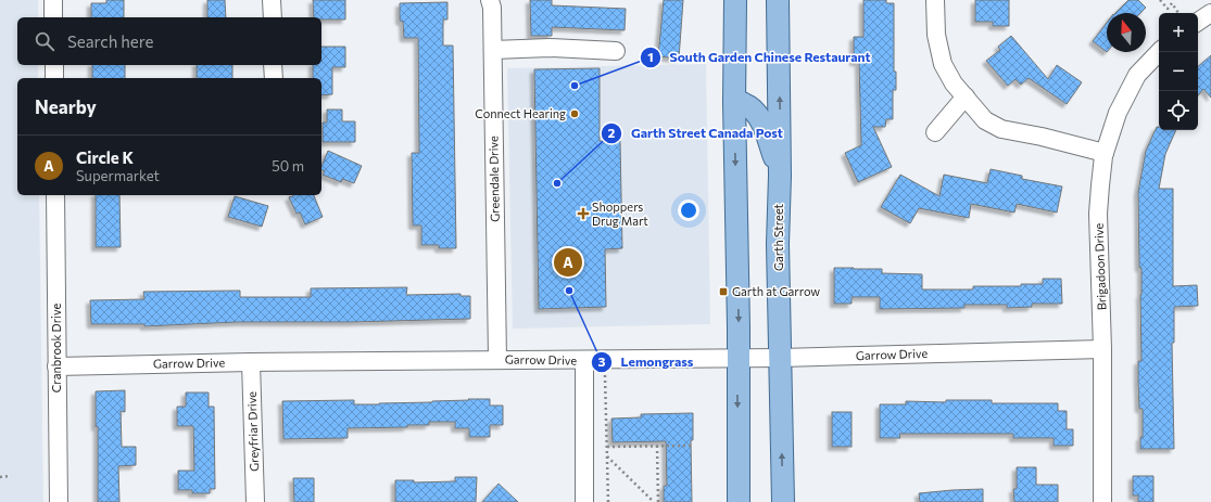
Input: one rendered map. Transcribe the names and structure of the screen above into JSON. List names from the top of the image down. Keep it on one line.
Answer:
{"streets":{"main road":["Garth Street"],"street":["Greendale Drive","Brigadoon Drive","Cranbrook Drive","Garrow Drive","Greyfriar Drive"]},"crossings":[["Greendale Drive","Garrow Drive"],["Garth Street","Garrow Drive"],["Brigadoon Drive","Garrow Drive"],["Cranbrook Drive","Garrow Drive"],["Garrow Drive","Greyfriar Drive"]],"places":{"other":["South Garden Chinese Restaurant","Connect Hearing","Garth Street Canada Post","Lemongrass"],"health":["Shoppers Drug Mart"],"transit":["Garth at Garrow"]},"north":"top","page":{"map_buttons":["+","−"],"search":"Search here","heading":"Nearby","list":[{"mark":"A","name":"Circle K","note":"Supermarket","value":"50 m"}],"pins":"A"}}
